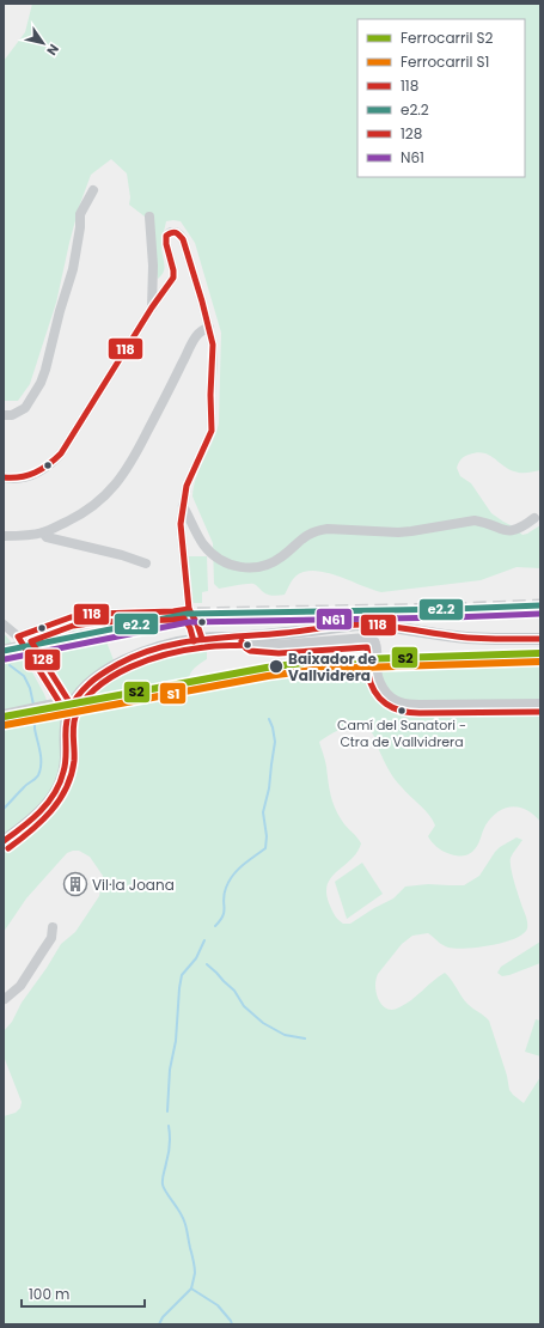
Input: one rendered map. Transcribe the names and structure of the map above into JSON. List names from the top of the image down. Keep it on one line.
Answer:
{"places":{"other":["Baixador de Vallvidrera","Camí del Sanatori - Ctra de Vallvidrera"],"building":["Vil·la Joana"]},"lines":["transit line 118","transit line e2.2","transit line N61","transit line 128","rail line S2","rail line S1"],"legend":["Ferrocarril S2","Ferrocarril S1","118","e2.2","128","N61"],"scale_bar":"100 m","north":"bottom right"}
